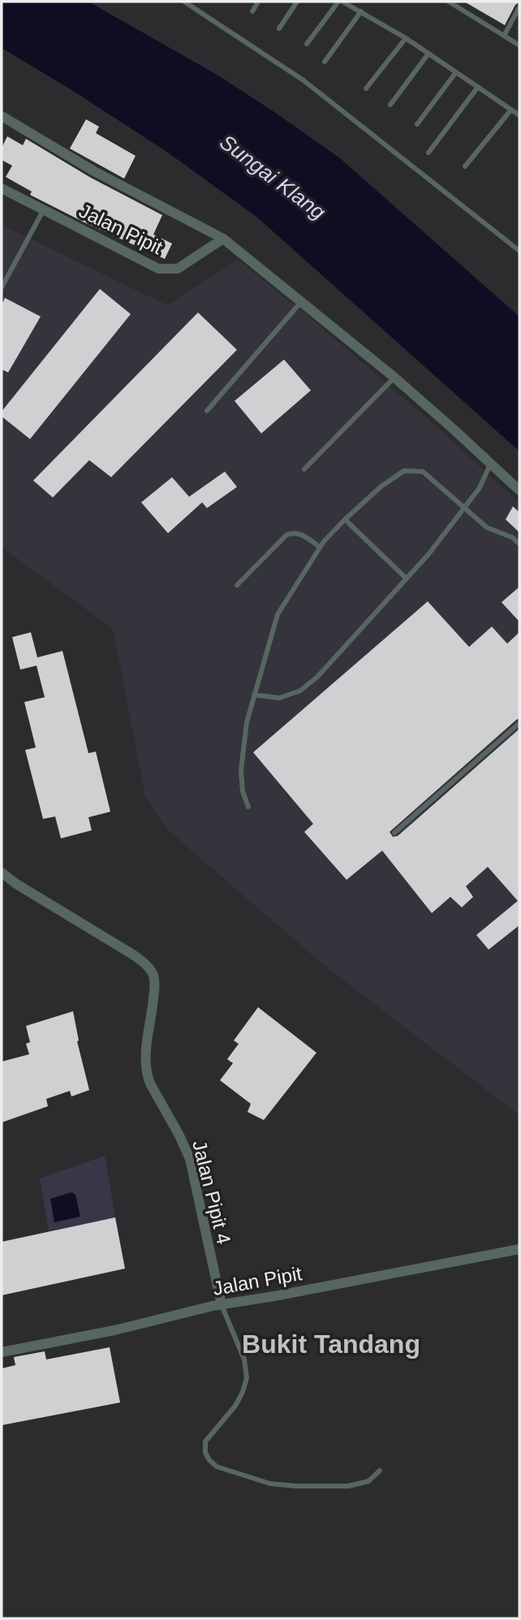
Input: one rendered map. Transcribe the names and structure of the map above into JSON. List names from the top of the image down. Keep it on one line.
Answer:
{"streets":{"street":["Jalan Pipit","Jalan Pipit 4"]},"crossings":[["Jalan Pipit","Jalan Pipit 4"]],"districts":["Bukit Tandang"],"water":["Sungai Klang"]}
